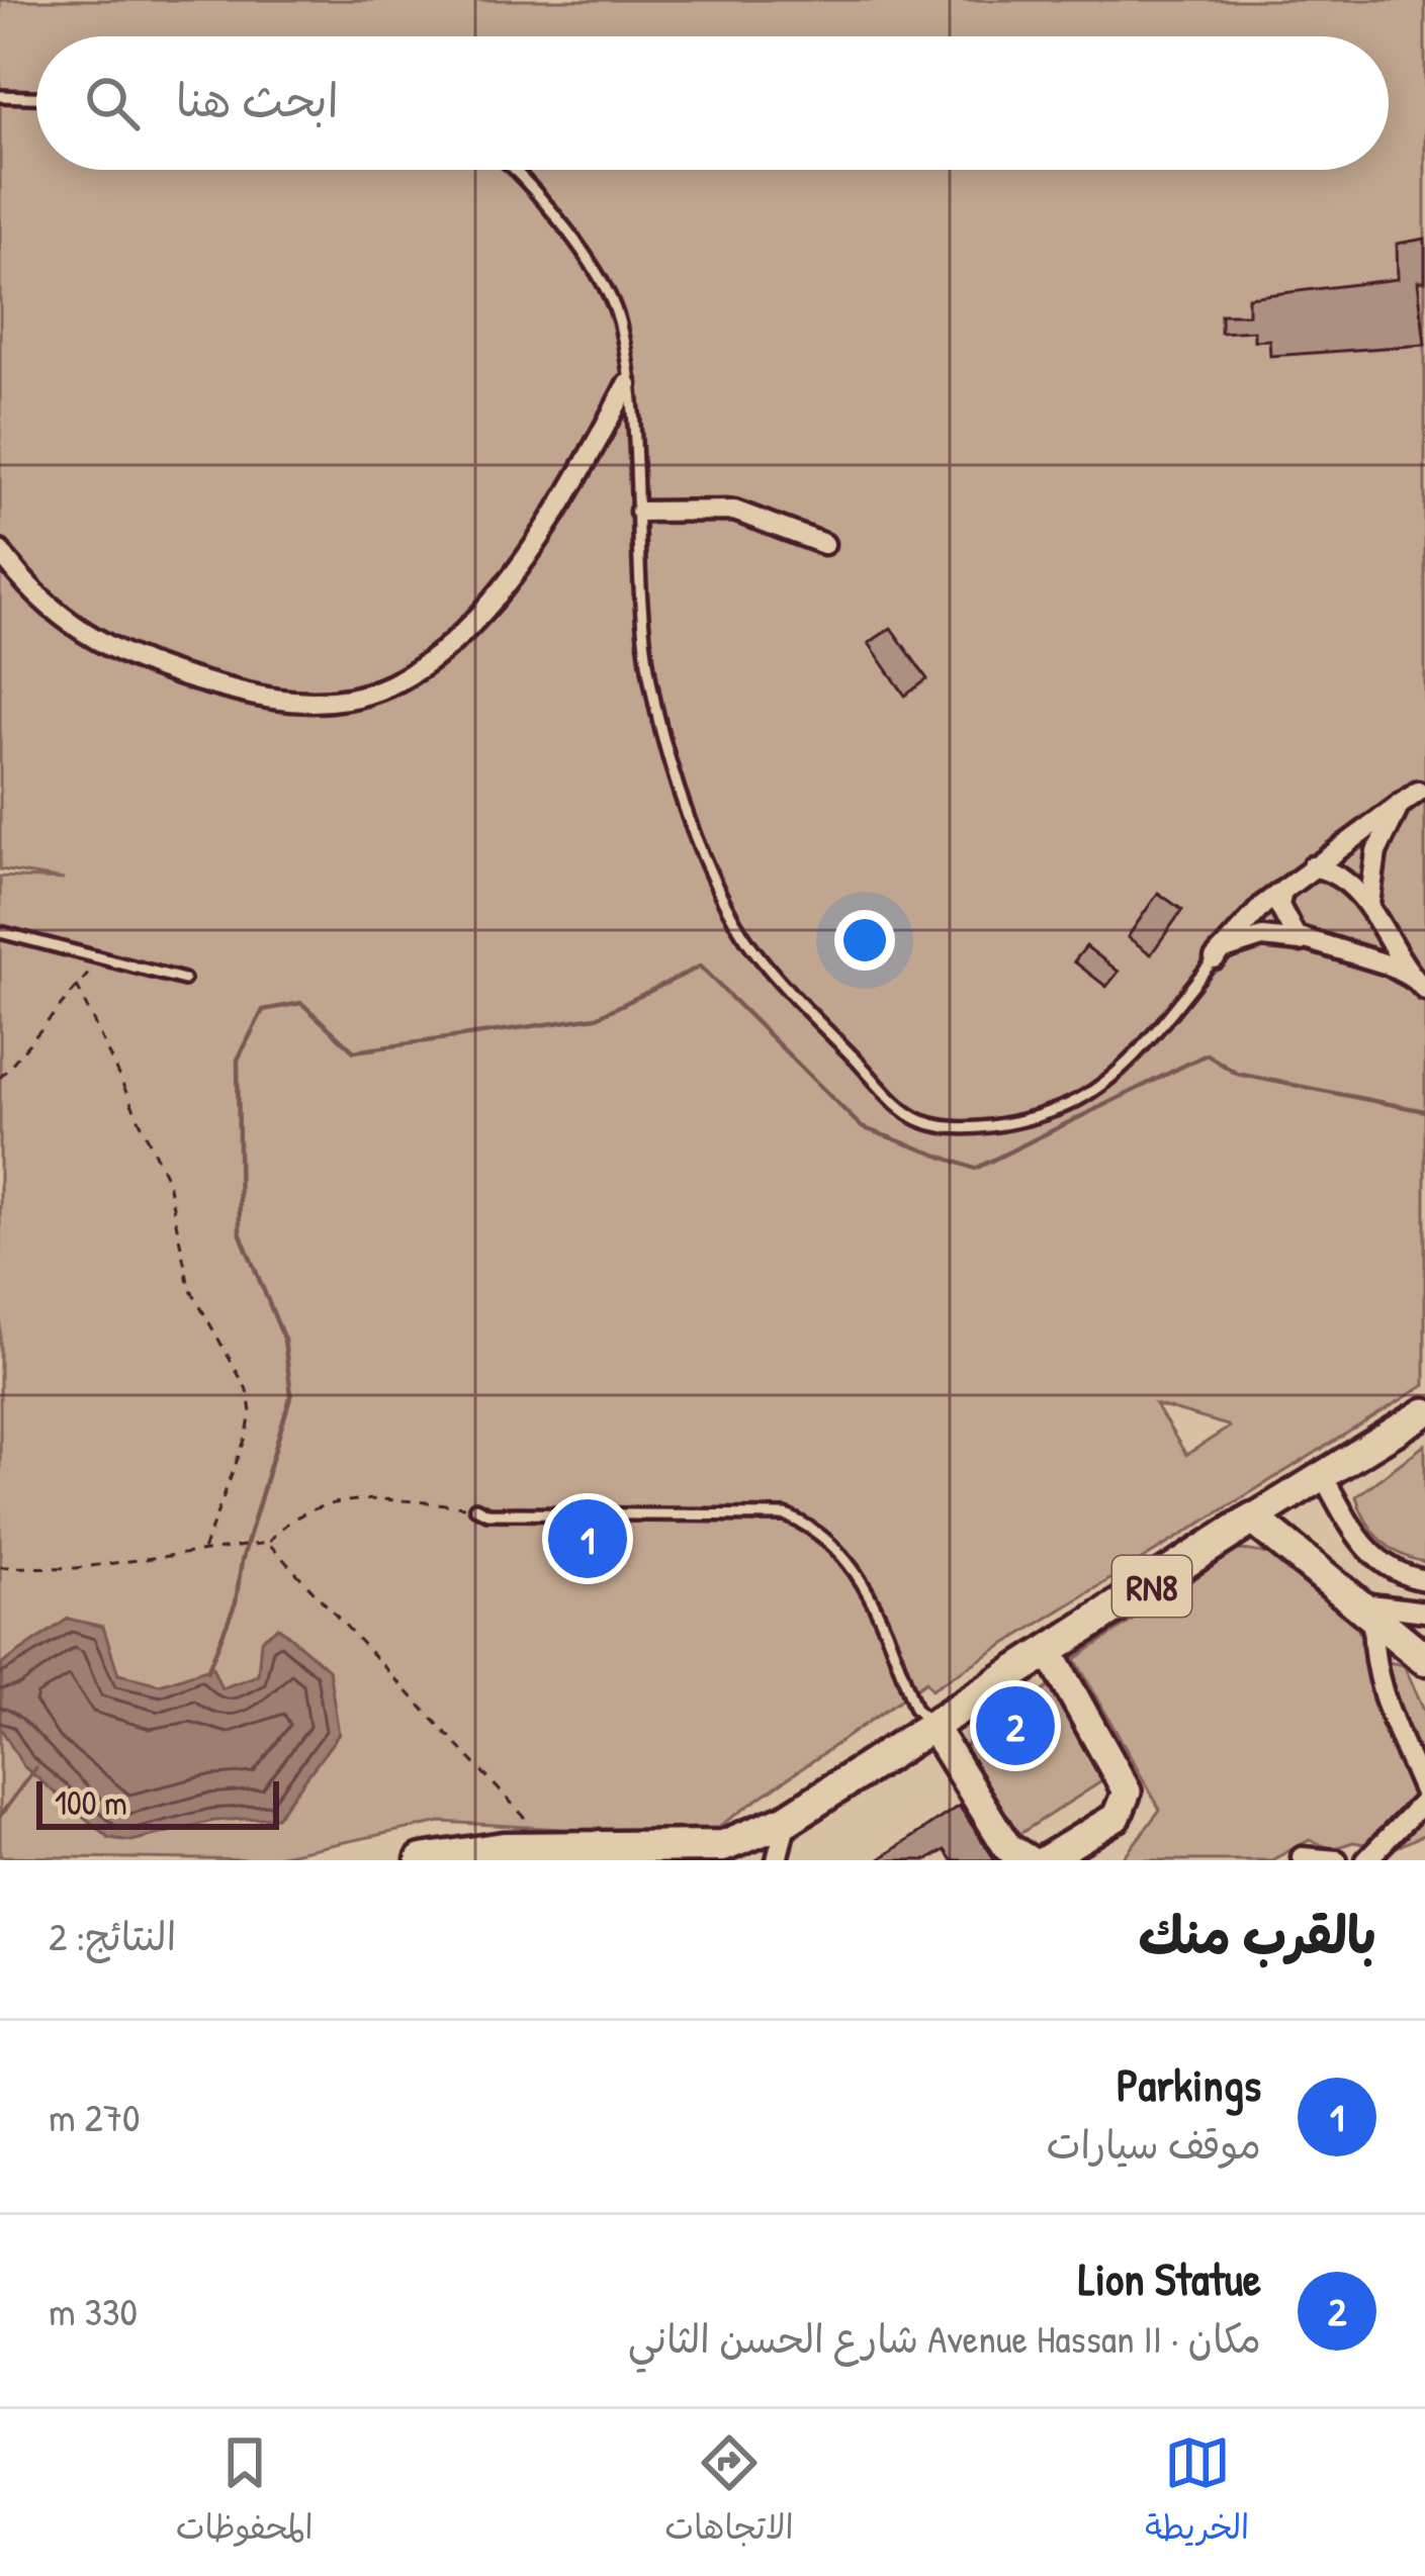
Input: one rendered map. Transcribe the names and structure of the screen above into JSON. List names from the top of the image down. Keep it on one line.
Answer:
{"streets":{"main road":["RN8"]},"scale_bar":"100 m","page":{"search":"ابحث هنا","pins":["1","2"],"scale":"100 m","heading":["بالقرب منك","النتائج: 2"],"list":[{"mark":"1","name":"Parkings","note":"موقف سيارات","value":"270 m"},{"mark":"2","name":"Lion Statue","note":"مكان · Avenue Hassan II شارع الحسن الثاني","value":"330 m"}],"nav":["الخريطة","الاتجاهات","المحفوظات"]}}
